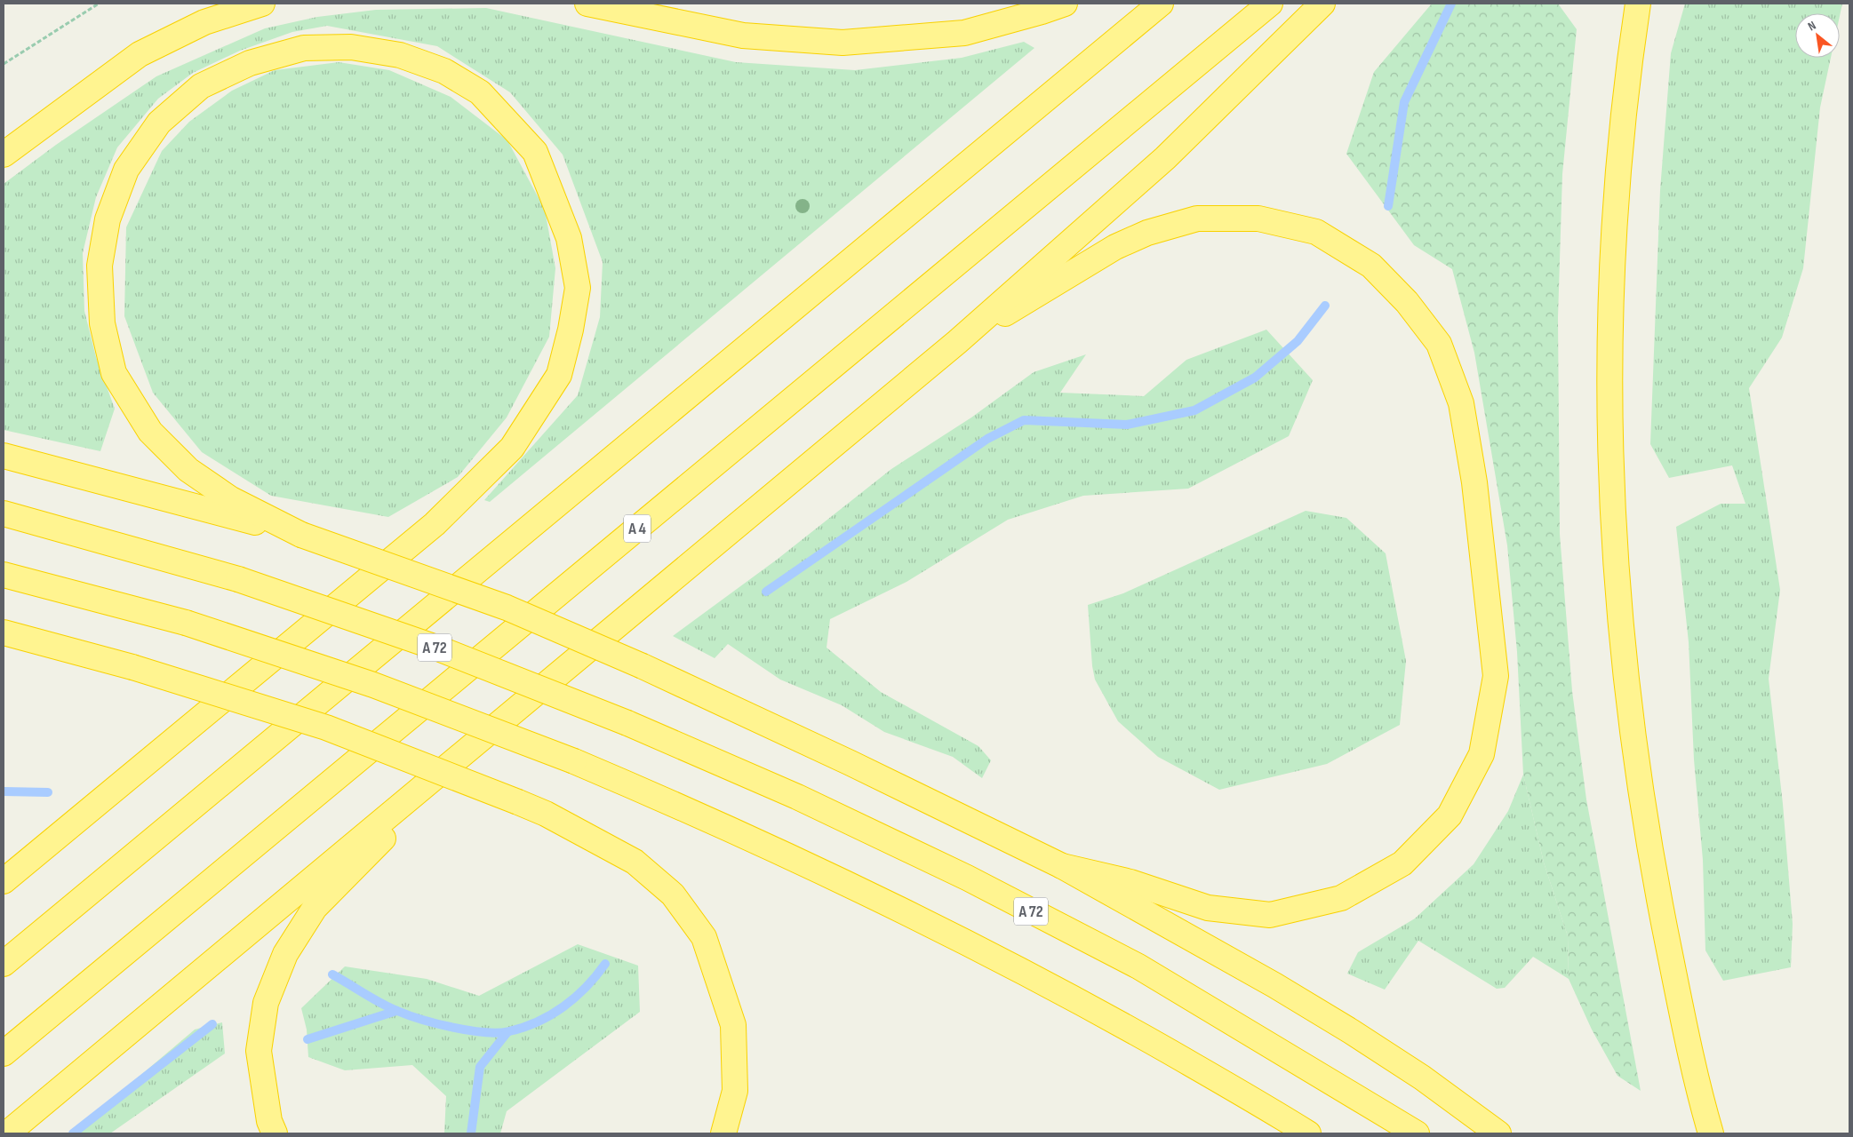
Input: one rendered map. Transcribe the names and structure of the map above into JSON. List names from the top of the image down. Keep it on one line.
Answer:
{"streets":{"highway":["A 4","A 72"]},"north":"top left"}
